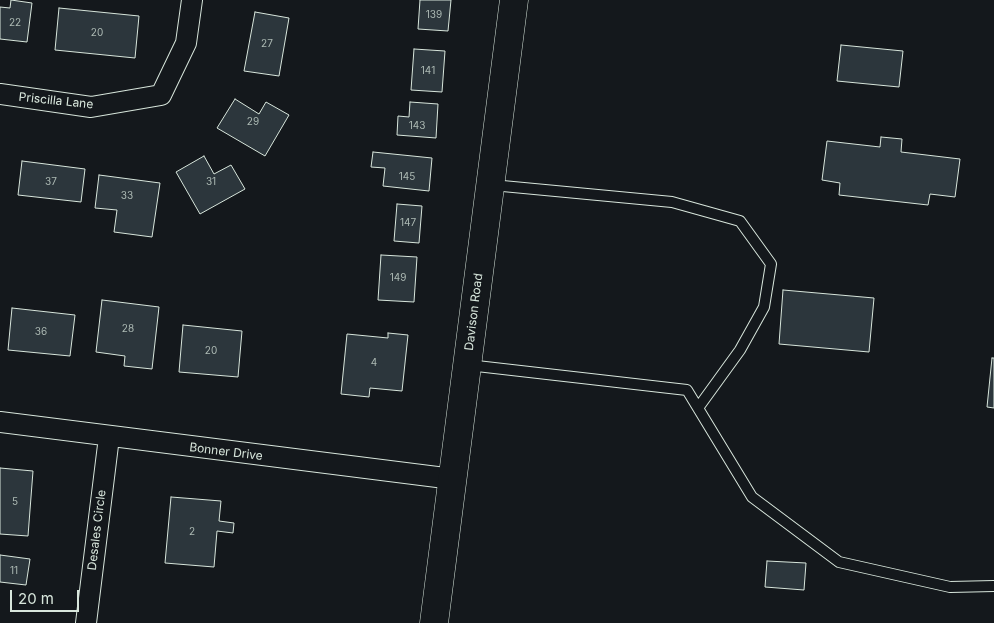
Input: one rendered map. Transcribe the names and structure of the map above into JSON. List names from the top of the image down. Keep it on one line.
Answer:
{"streets":{"street":["Priscilla Lane","Davison Road","Bonner Drive","Desales Circle"]},"crossings":[["Davison Road","Bonner Drive"],["Bonner Drive","Desales Circle"]],"house_numbers":["139","22","20","27","141","29","143","145","37","31","33","147","149","28","36","20","4","5","2","11"],"scale_bar":"20 m"}
